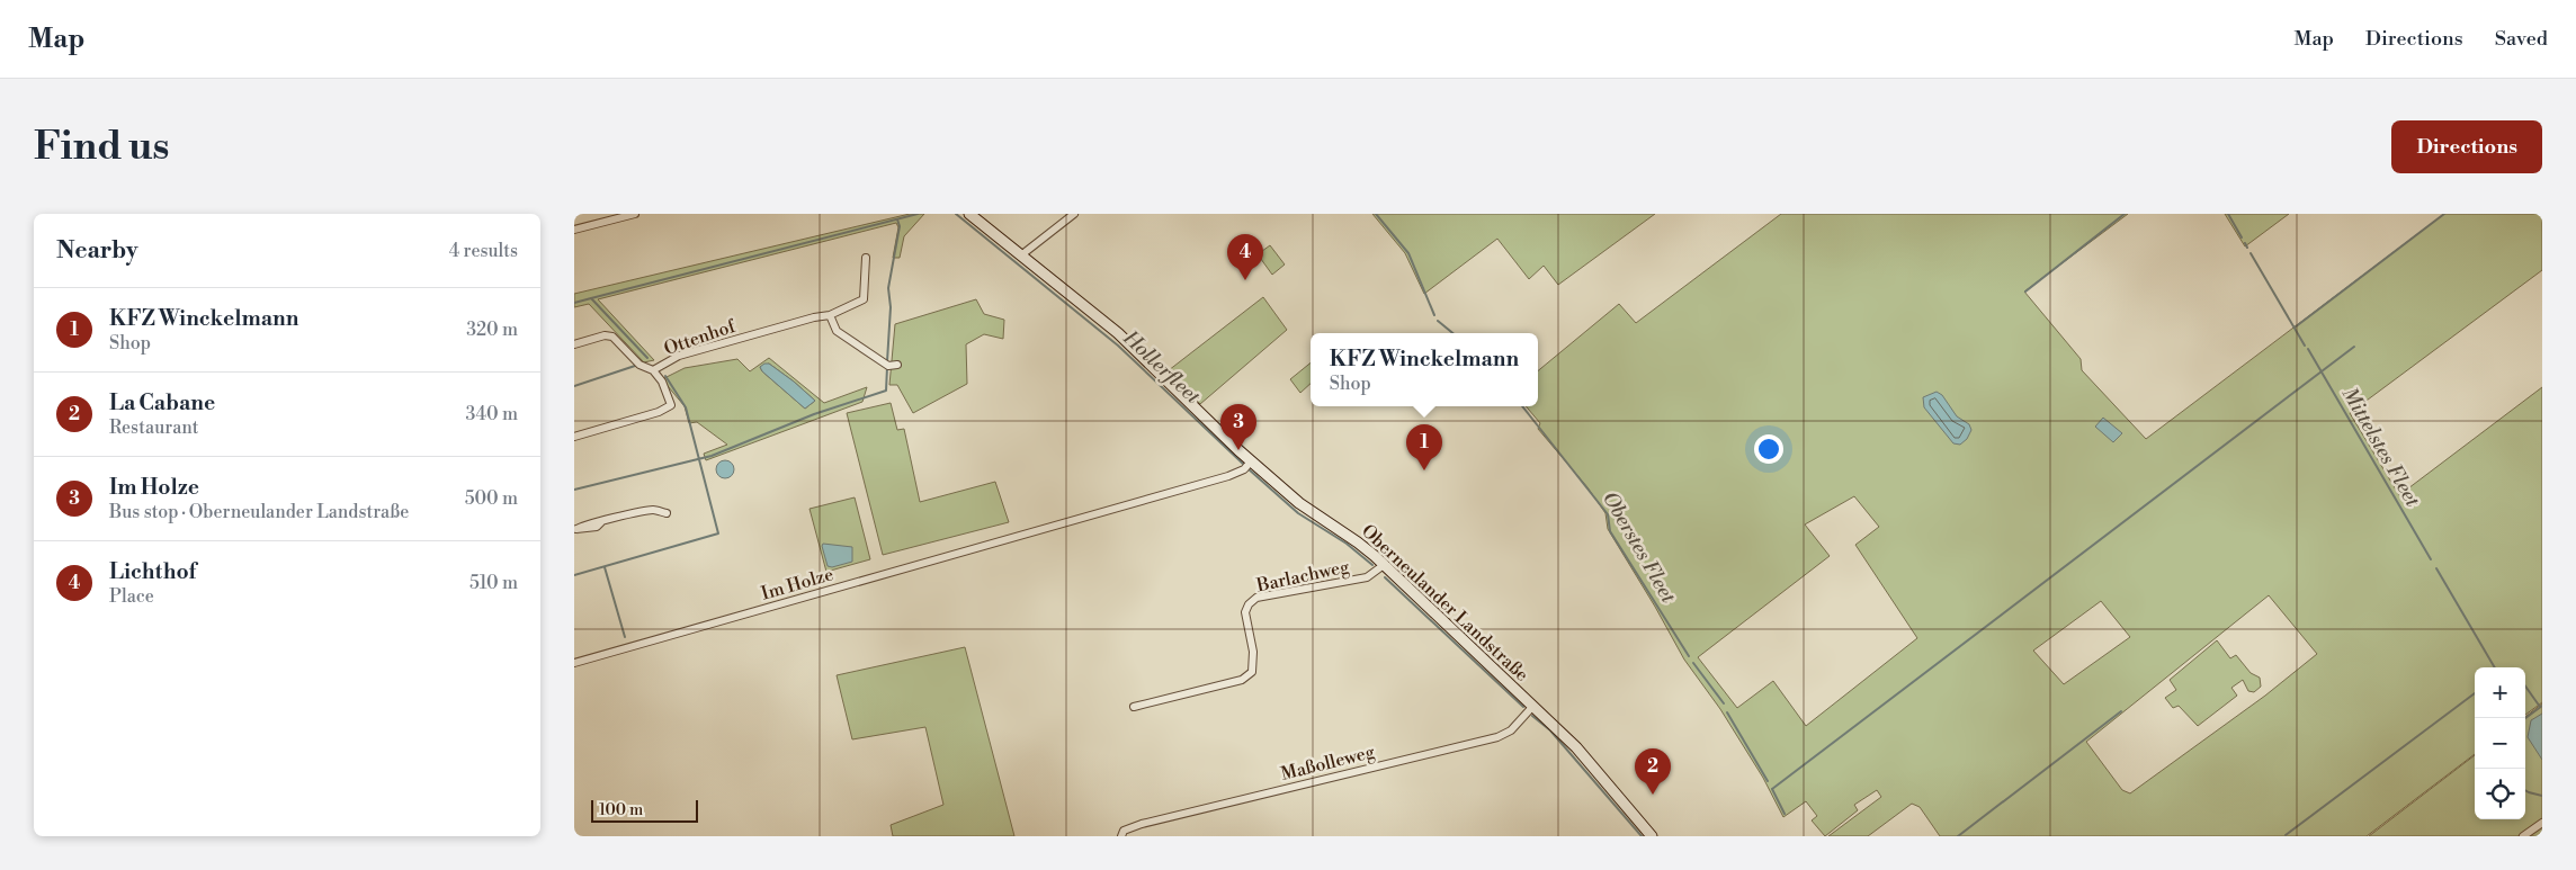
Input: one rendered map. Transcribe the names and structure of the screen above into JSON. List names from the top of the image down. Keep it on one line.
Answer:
{"streets":{"street":["Ottenhof","Barlachweg","Im Holze","Oberneulander Landstraße","Maßolleweg"]},"crossings":[["Barlachweg","Oberneulander Landstraße"],["Im Holze","Oberneulander Landstraße"],["Oberneulander Landstraße","Maßolleweg"]],"water":["Hollerfleet","Mittelstes Fleet","Oberstes Fleet"],"scale_bar":"100 m","page":{"header":"Map","nav":["Map","Directions","Saved"],"buttons":"Directions","title":"Find us","heading":["Nearby","4 results"],"pins":["4","3","1","2"],"list":[{"mark":"1","name":"KFZ Winckelmann","note":"Shop","value":"320 m"},{"mark":"2","name":"La Cabane","note":"Restaurant","value":"340 m"},{"mark":"3","name":"Im Holze","note":"Bus stop · Oberneulander Landstraße","value":"500 m"},{"mark":"4","name":"Lichthof","note":"Place","value":"510 m"}],"popup":["KFZ Winckelmann","Shop"],"map_buttons":["+","−"],"scale":"100 m"}}
